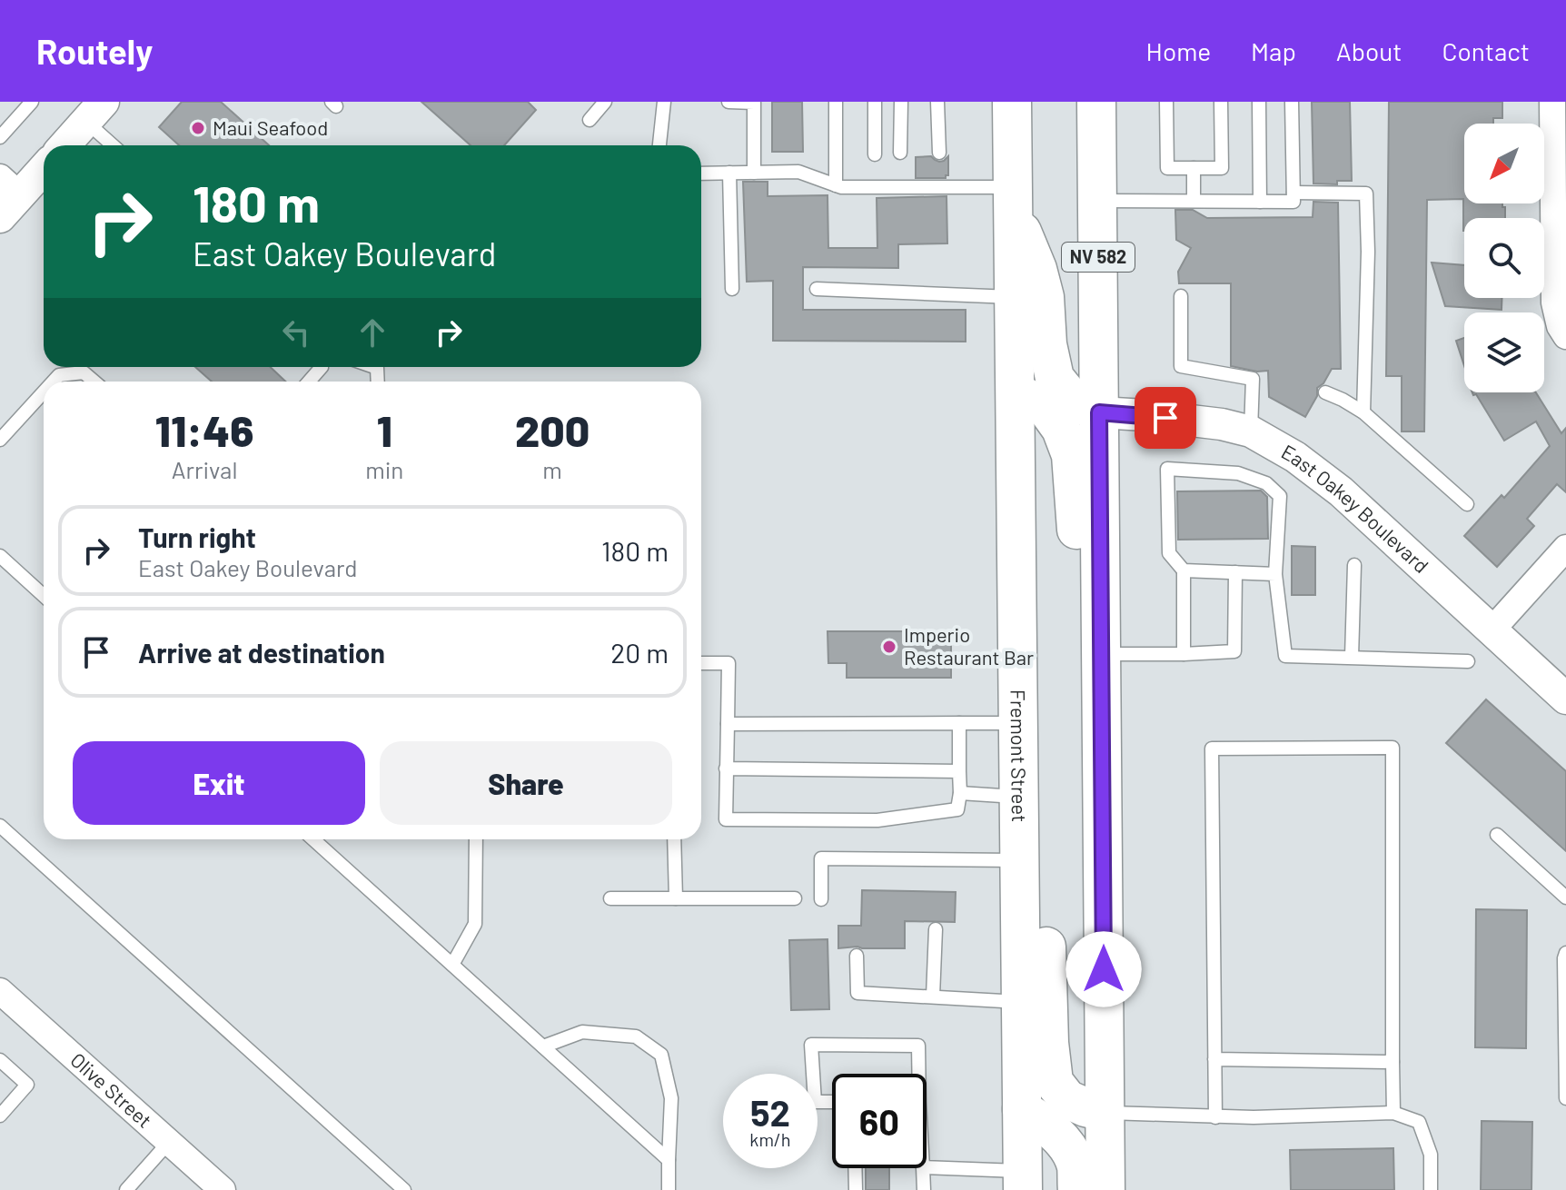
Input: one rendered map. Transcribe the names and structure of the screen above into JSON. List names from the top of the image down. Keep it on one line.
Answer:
{"streets":{"main road":["NV 582","Fremont Street"],"street":["East Oakey Boulevard","Olive Street"]},"crossings":[["NV 582","East Oakey Boulevard"]],"places":["Maui Seafood","Imperio Restaurant Bar"],"north":"bottom left","page":{"header":"Routely","nav":["Home","Map","About","Contact"],"turn":["180 m","East Oakey Boulevard"],"eta":["11:46","Arrival","1","min","200","m"],"list":[{"name":"Turn right","note":"East Oakey Boulevard","value":"180 m"},{"name":"Arrive at destination","value":"20 m"}],"buttons":["Exit","Share"],"speed":"52 km/h","limit":"60"}}
